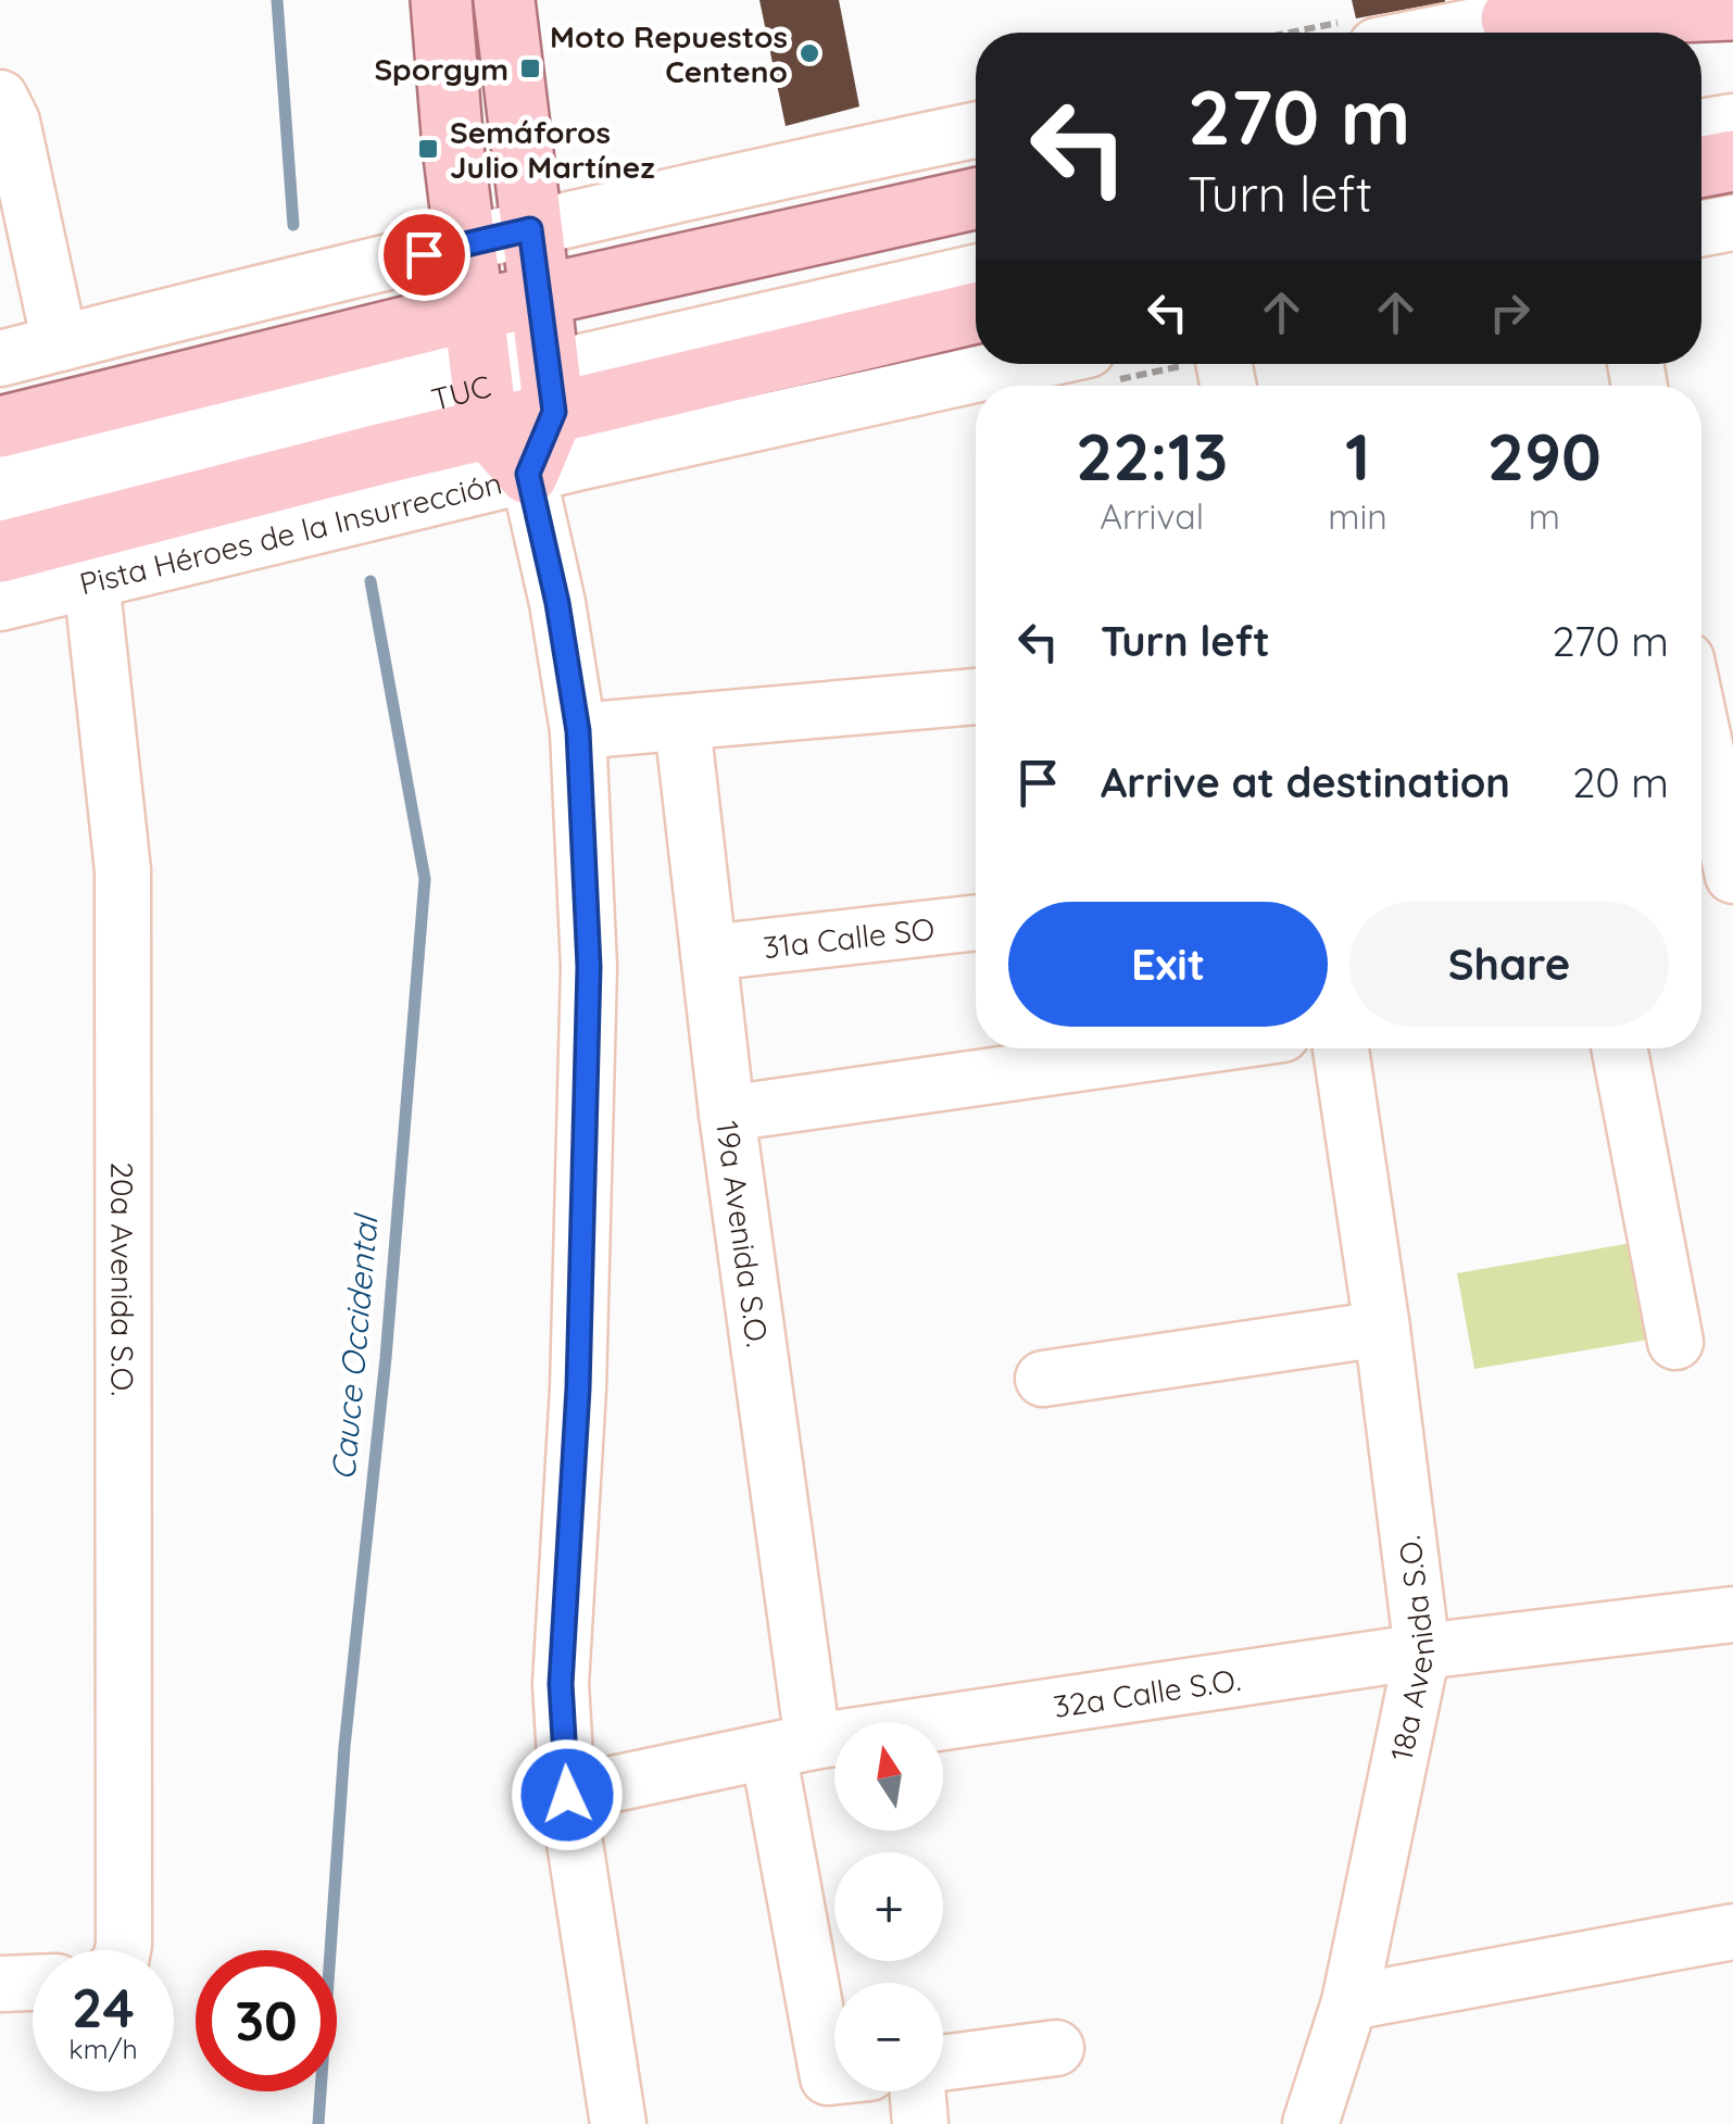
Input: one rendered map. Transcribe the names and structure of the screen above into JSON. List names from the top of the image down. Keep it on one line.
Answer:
{"streets":{"main road":["Pista Héroes de la Insurrección"],"street":["TUC","31a Calle SO","19a Avenida S.O.","20a Avenida S.O.","18a Avenida S.O.","32a Calle S.O."]},"crossings":[["TUC","Pista Héroes de la Insurrección"],["Pista Héroes de la Insurrección","20a Avenida S.O."],["31a Calle SO","19a Avenida S.O."],["19a Avenida S.O.","32a Calle S.O."],["18a Avenida S.O.","32a Calle S.O."]],"water":["Cauce Occidental"],"places":{"other":["Moto Repuestos Centeno"],"transit":["Sporgym","Semáforos Julio Martínez"]},"north":"top","page":{"turn":["270 m","Turn left"],"eta":["22:13","Arrival","1","min","290","m"],"list":[{"name":"Turn left","value":"270 m"},{"name":"Arrive at destination","value":"20 m"}],"buttons":["Exit","Share"],"map_buttons":["+","−"],"speed":"24 km/h","limit":"30"}}
